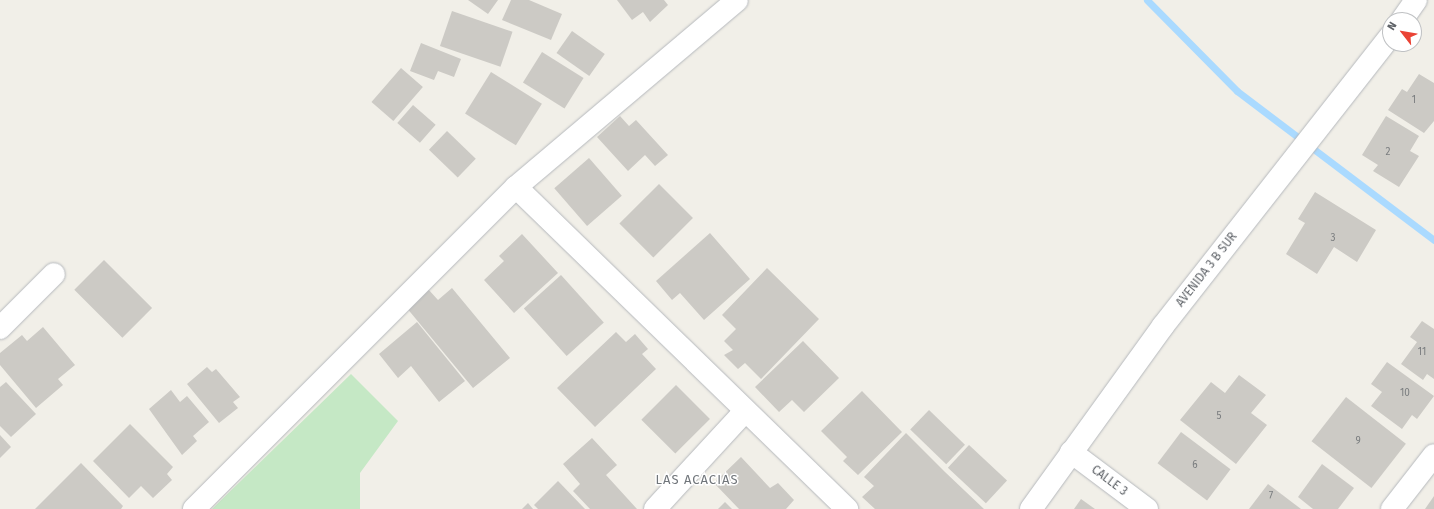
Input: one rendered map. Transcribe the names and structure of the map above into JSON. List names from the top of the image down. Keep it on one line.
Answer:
{"streets":{"street":["AVENIDA 3 B SUR","CALLE 3"]},"crossings":[["AVENIDA 3 B SUR","CALLE 3"]],"districts":["LAS ACACIAS"],"house_numbers":["1","2","3","11","10","5","9","6","7"],"north":"top left"}
